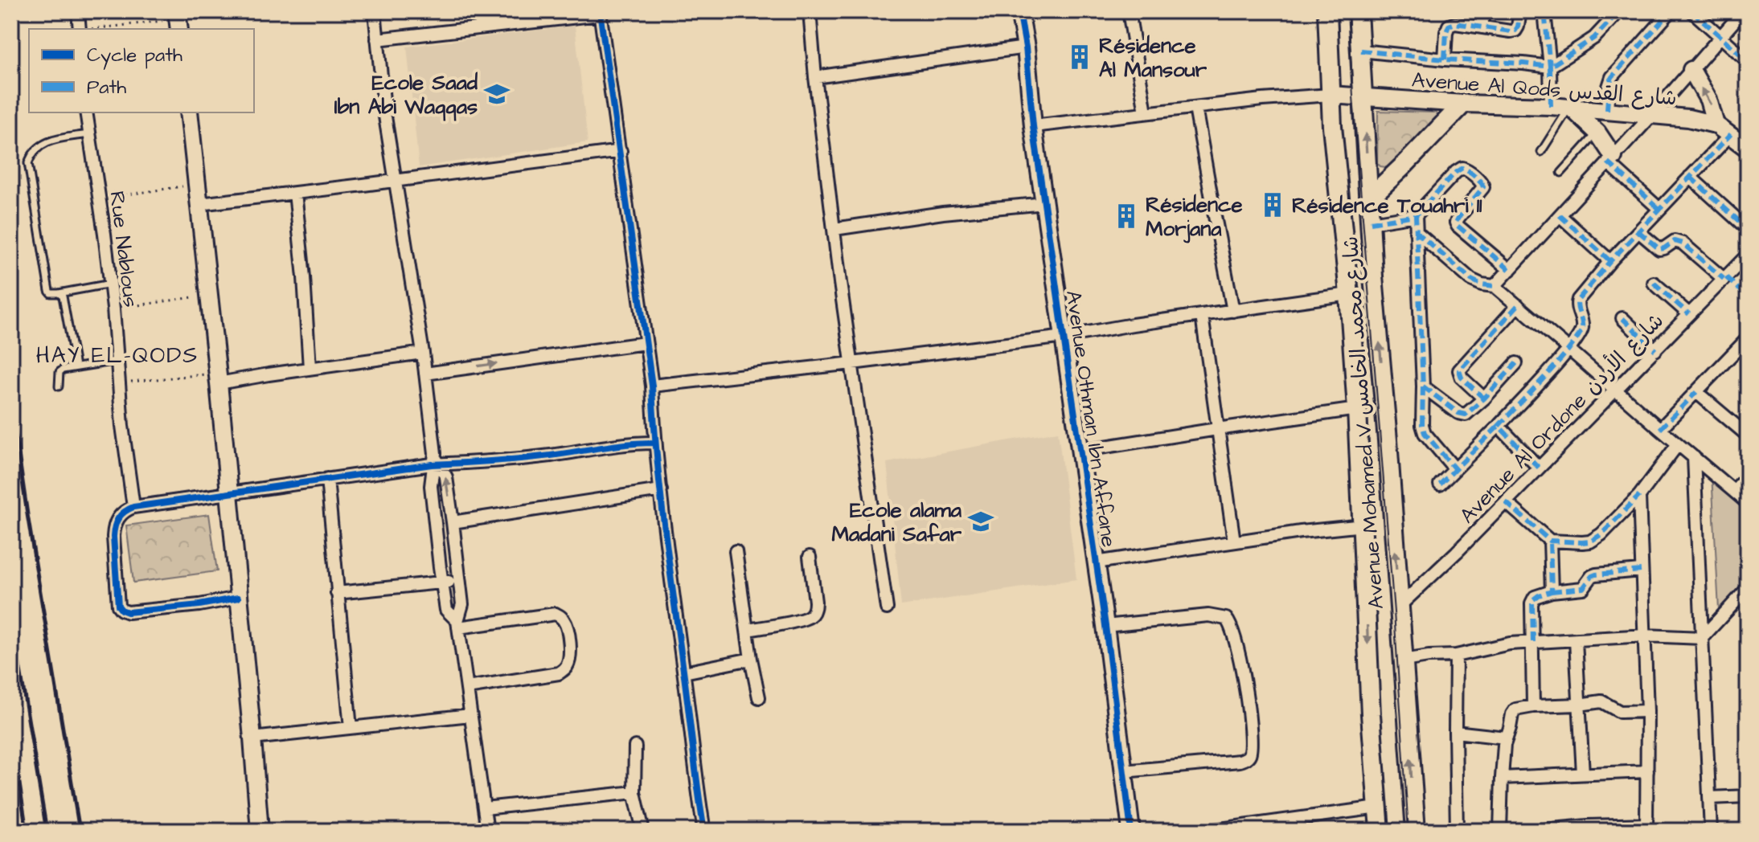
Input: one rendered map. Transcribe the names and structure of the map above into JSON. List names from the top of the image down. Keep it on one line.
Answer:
{"streets":{"main road":["Avenue Mohamed V شارع محمد الخامس"],"street":["Avenue Al Qods شارع القدس","Rue Nablous","Avenue Al Ordone شارع الأردن","Avenue Othman Ibn Affane"]},"crossings":[["Avenue Al Qods شارع القدس","Avenue Mohamed V شارع محمد الخامس"],["Avenue Al Ordone شارع الأردن","Avenue Mohamed V شارع محمد الخامس"]],"districts":["HAY EL-QODS"],"places":{"building":["Résidence Al Mansour","Résidence Touahri 11","Résidence Morjana"],"school or university":["Ecole Saad Ibn Abi Waqqas","Ecole alama Madani Safar"]},"legend":["Cycle path","Path"]}
